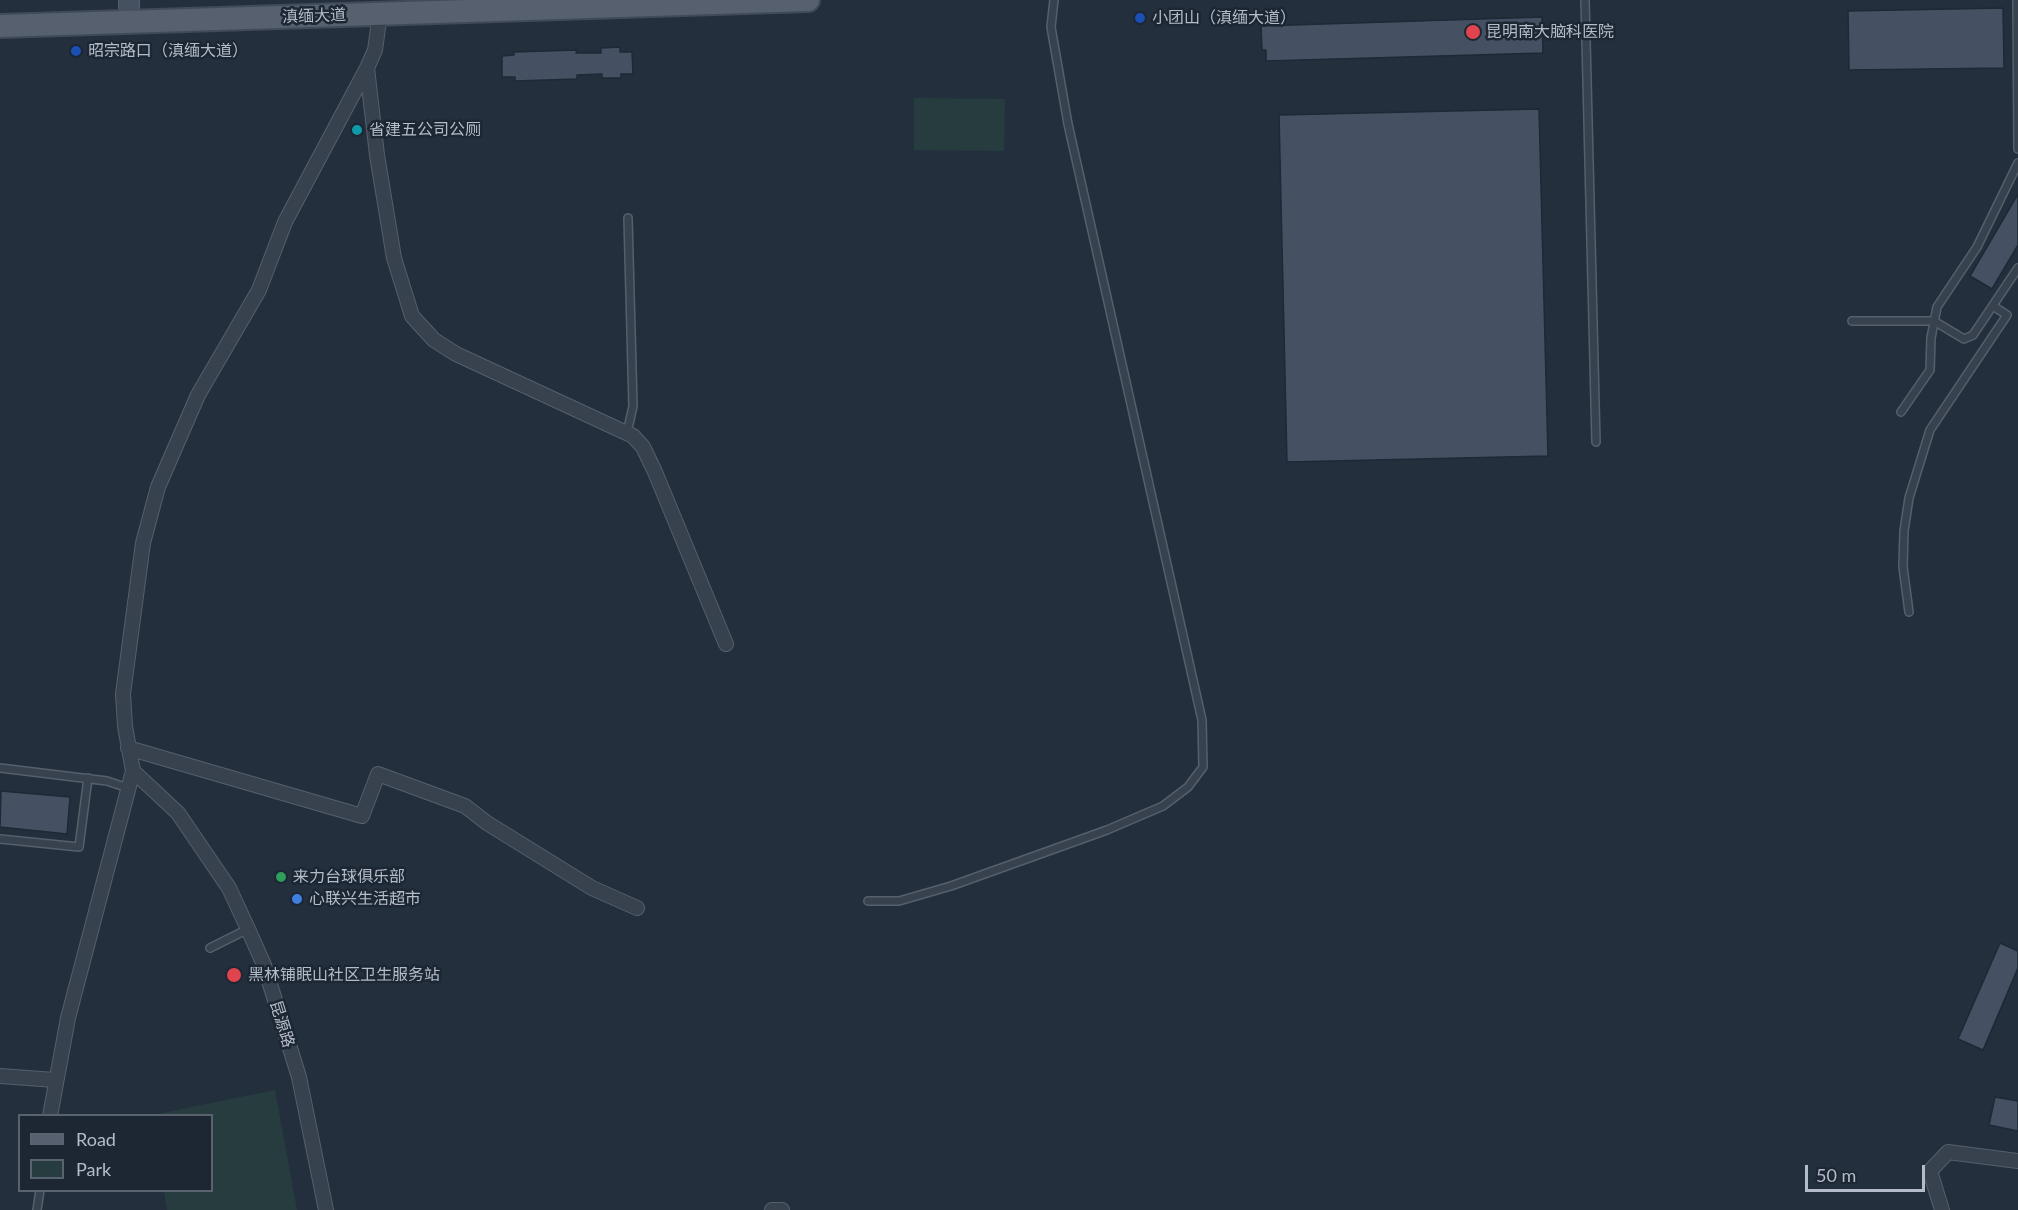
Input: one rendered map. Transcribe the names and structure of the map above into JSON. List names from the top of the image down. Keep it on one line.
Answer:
{"streets":{"main road":["滇缅大道"],"street":["昆源路"]},"places":["小团山（滇缅大道）","昆明南大脑科医院","昭宗路口（滇缅大道）","省建五公司公厕","来力台球俱乐部","心联兴生活超市","黑林铺眠山社区卫生服务站"],"legend":["Road","Park"],"scale_bar":"50 m"}
